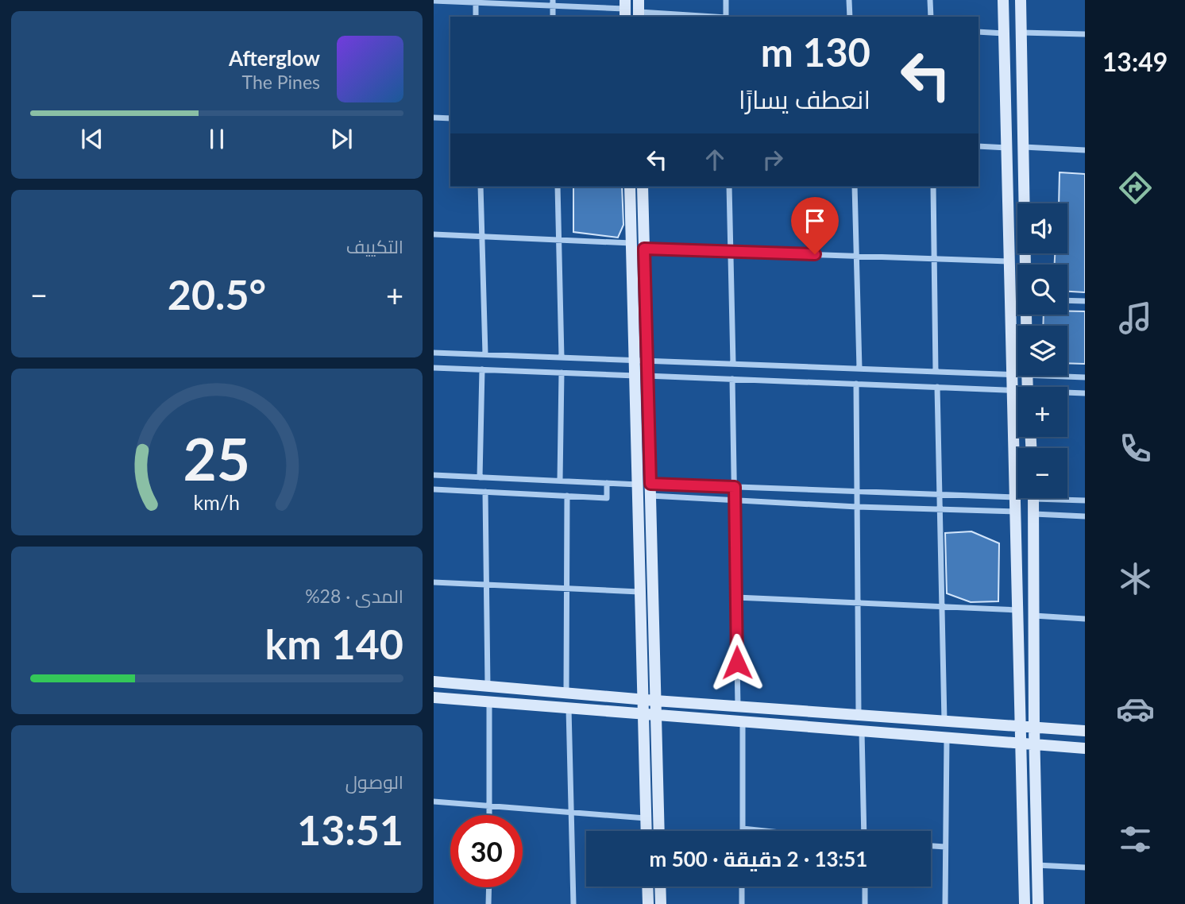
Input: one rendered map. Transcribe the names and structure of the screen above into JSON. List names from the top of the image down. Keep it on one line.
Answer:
{"page":{"tabs":"13:49","turn":["130 m","انعطف يسارًا"],"song":["Afterglow","The Pines"],"tile":["التكييف",["المدى · 28%","140 km"],["الوصول","13:51"]],"map_buttons":["+","−"],"heat":["−","20.5°","+"],"limit":"30","trip":"13:51 · 2 دقيقة · 500 m","gauge":["25","km/h"]}}
